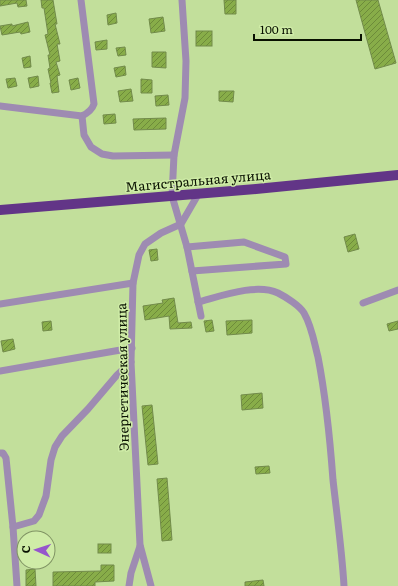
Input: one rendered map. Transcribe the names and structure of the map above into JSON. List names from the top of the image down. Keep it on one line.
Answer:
{"streets":{"highway":["Магистральная улица"],"street":["Энергетическая улица"]},"scale_bar":"100 m","north":"left"}
